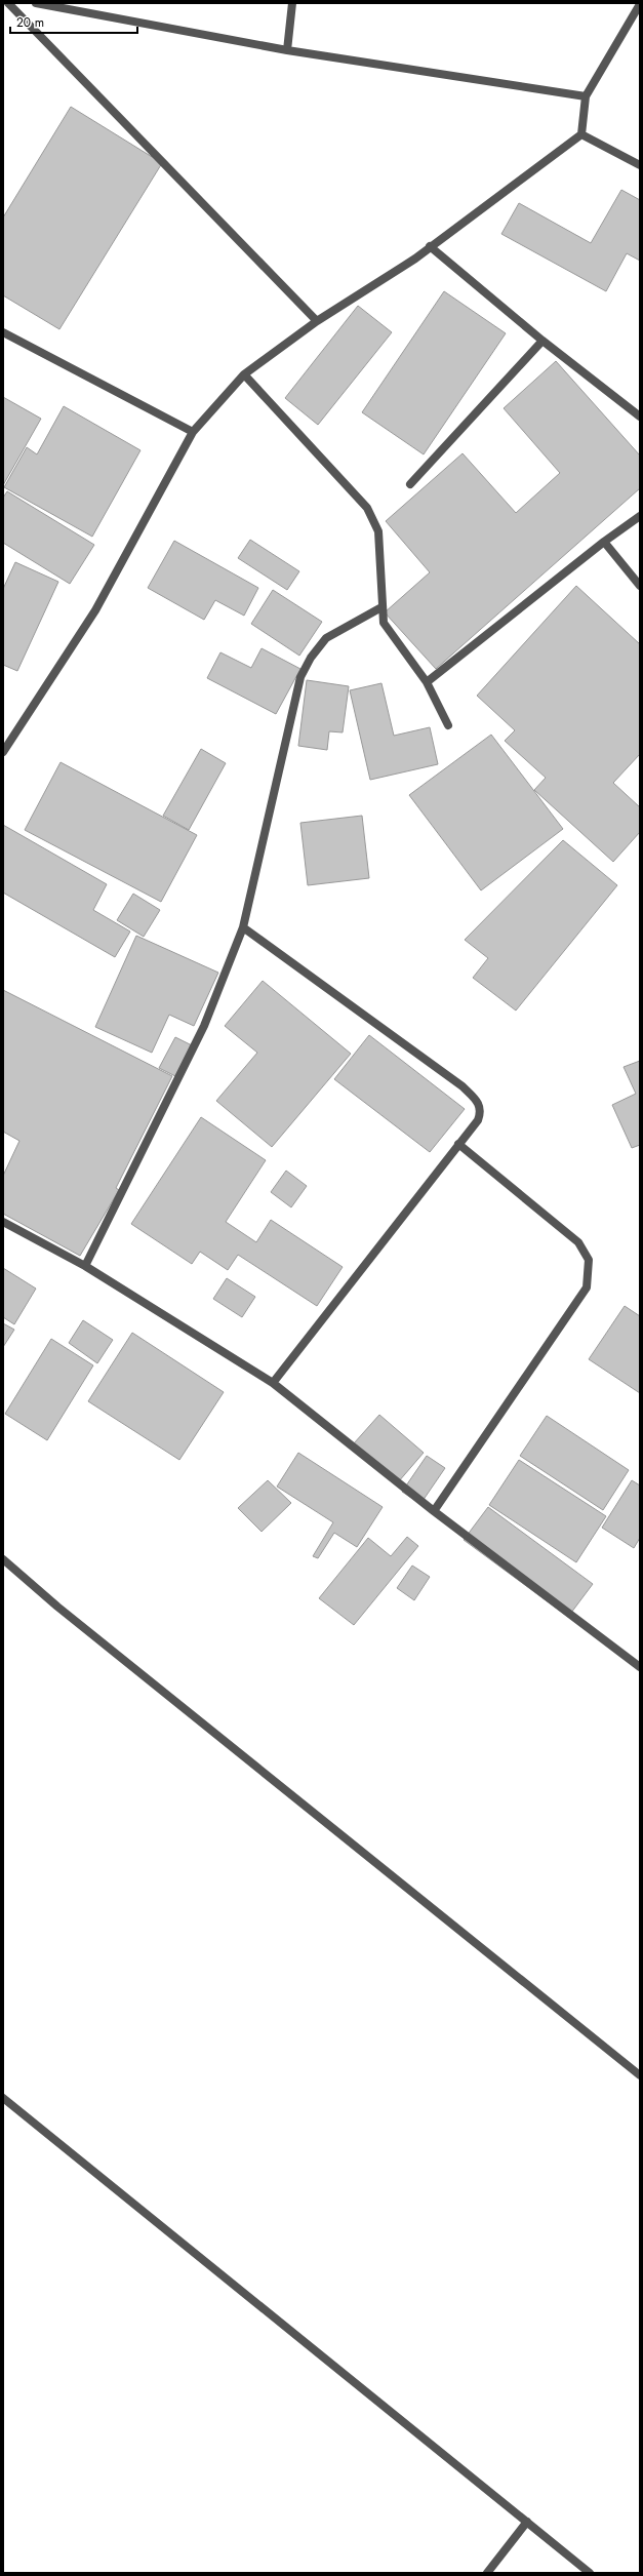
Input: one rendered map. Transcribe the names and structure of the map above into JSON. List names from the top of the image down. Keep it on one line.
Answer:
{"scale_bar":"20 m"}
